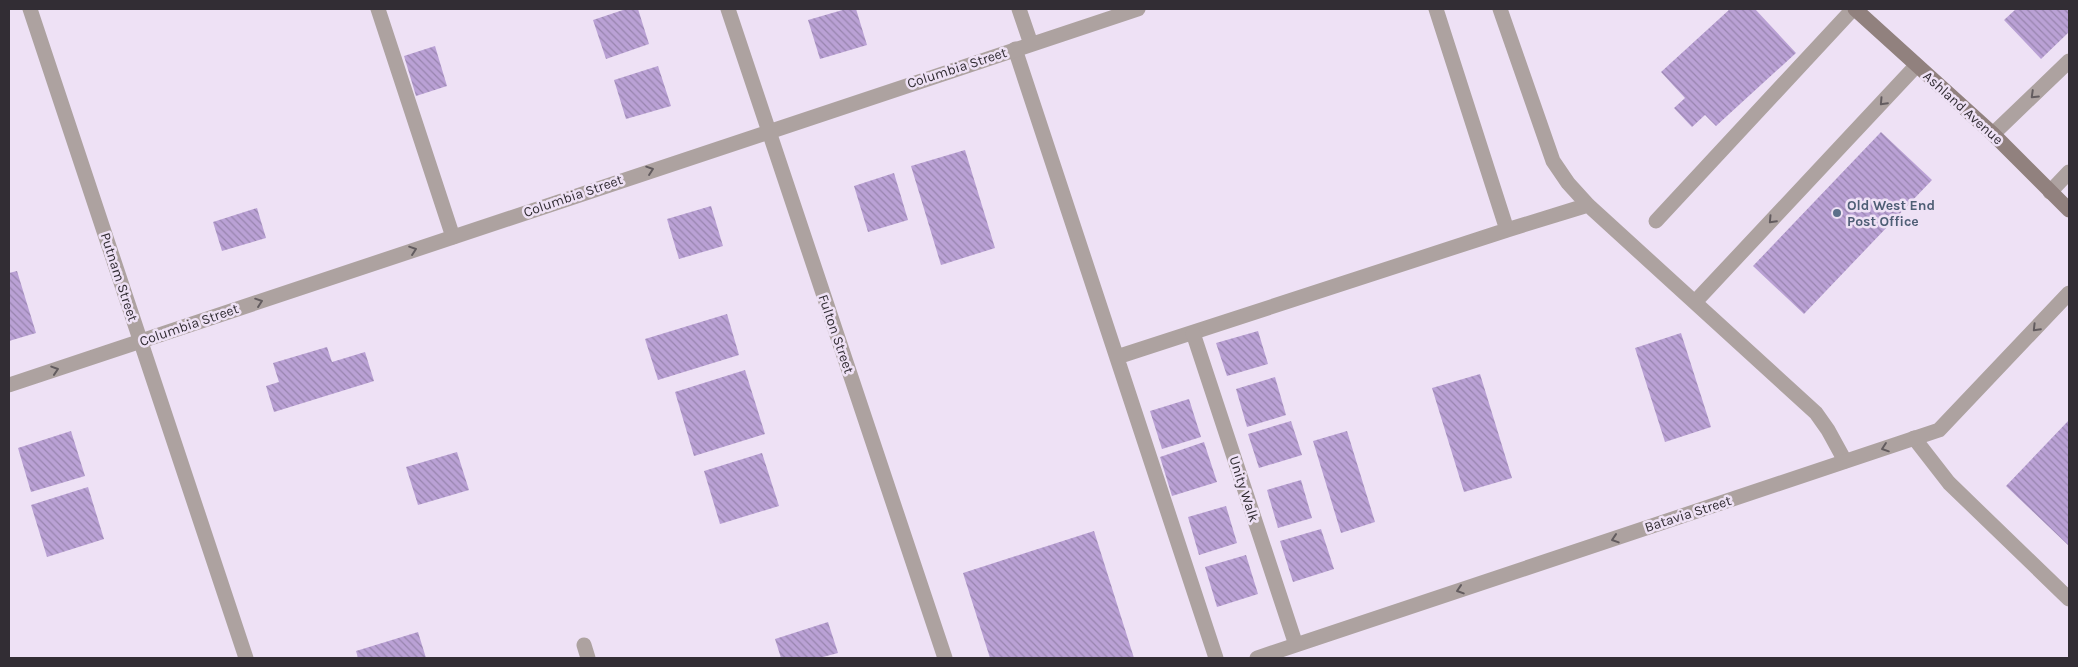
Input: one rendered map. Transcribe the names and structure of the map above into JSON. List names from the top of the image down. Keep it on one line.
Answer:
{"streets":{"street":["Columbia Street","Ashland Avenue","Putnam Street","Fulton Street","Unity Walk","Batavia Street"]},"crossings":[["Columbia Street","Putnam Street"],["Columbia Street","Fulton Street"],["Unity Walk","Batavia Street"]],"one_way":["Columbia Street","Batavia Street"],"places":["Old West End Post Office"]}
